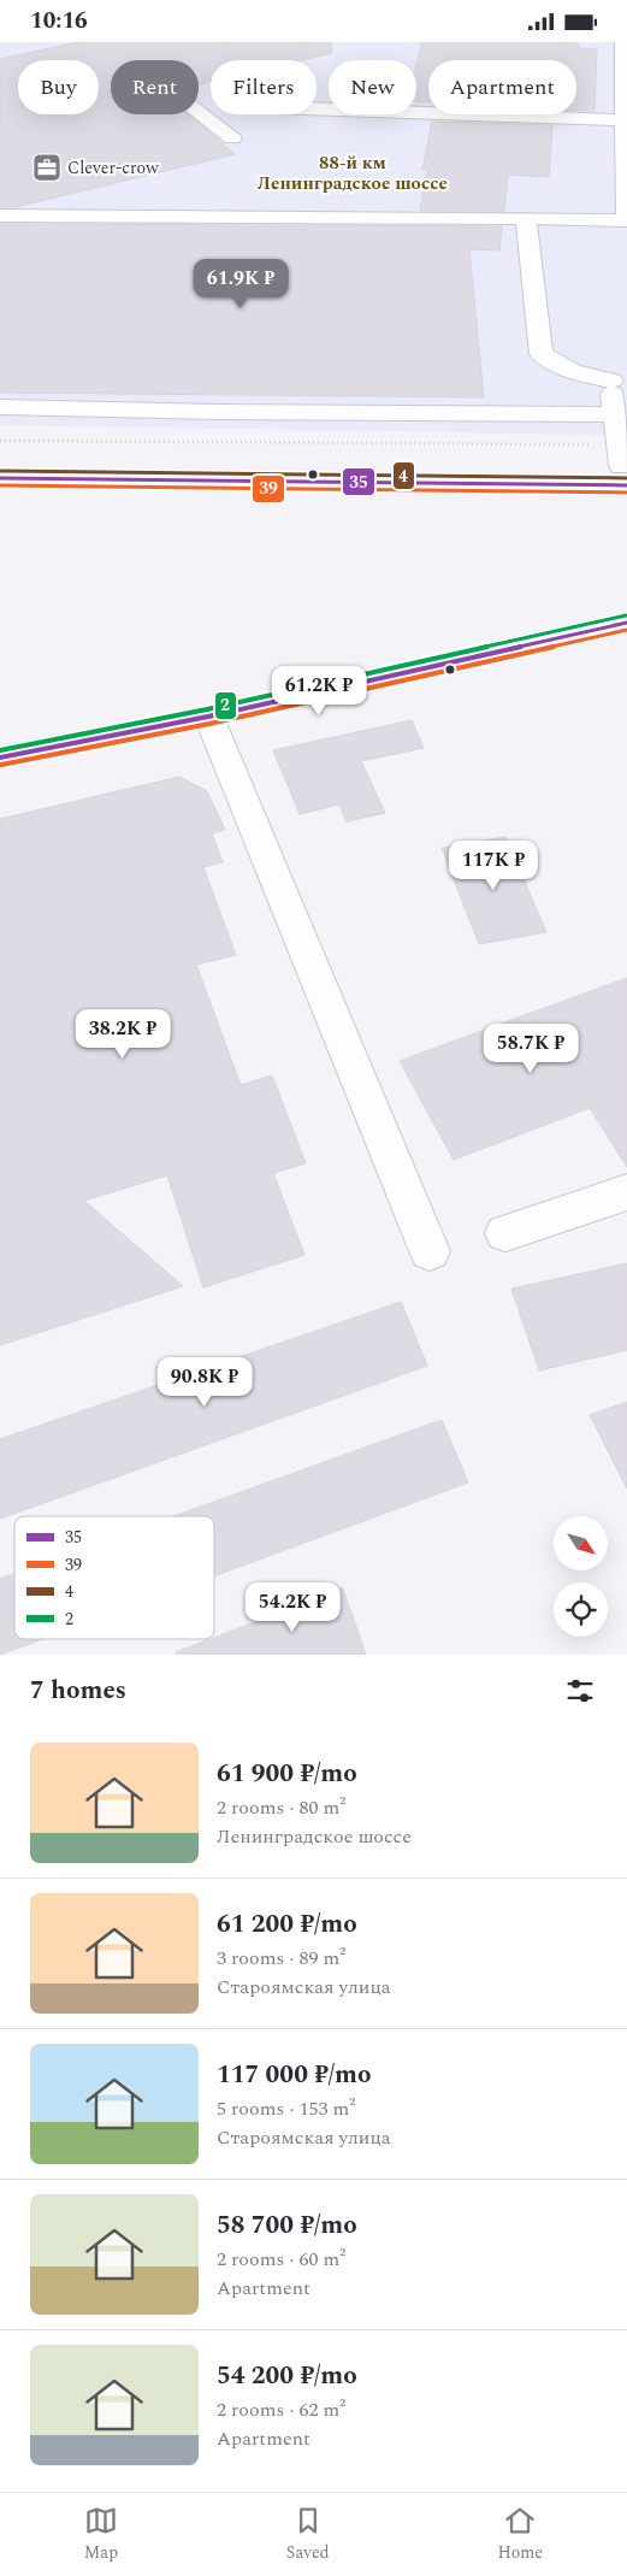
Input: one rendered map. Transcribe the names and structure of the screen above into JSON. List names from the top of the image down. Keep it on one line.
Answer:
{"districts":["88-й км Ленинградское шоссе"],"places":{"office":["Clever-crow"]},"lines":["transit line 4","transit line 35","transit line 39","transit line 2"],"legend":["35","39","4","2"],"north":"bottom right","page":{"status":"10:16","chip":["Buy","Rent","Filters","New","Apartment"],"price":["61.9K ₽","61.2K ₽","117K ₽","38.2K ₽","58.7K ₽","90.8K ₽","54.2K ₽"],"heading":"7 homes","list":[{"name":"61 900 ₽/mo","note":"2 rooms · 80 m² · Ленинградское шоссе"},{"name":"61 200 ₽/mo","note":"3 rooms · 89 m² · Староямская улица"},{"name":"117 000 ₽/mo","note":"5 rooms · 153 m² · Староямская улица"},{"name":"58 700 ₽/mo","note":"2 rooms · 60 m² · Apartment"},{"name":"54 200 ₽/mo","note":"2 rooms · 62 m² · Apartment"}],"tabs":["Map","Saved","Home"]}}
